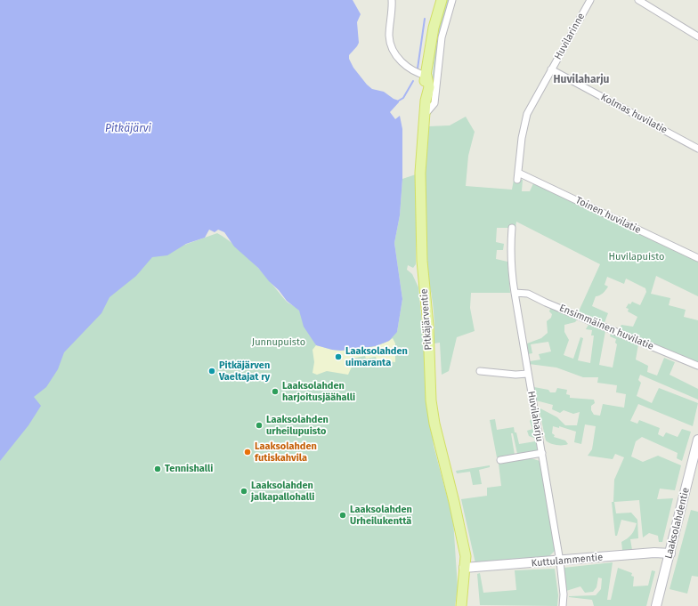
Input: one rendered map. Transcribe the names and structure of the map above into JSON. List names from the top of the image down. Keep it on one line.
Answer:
{"streets":{"main road":["Pitkäjärventie"],"street":["Huvilarinne","Kolmas huvilatie","Toinen huvilatie","Ensimmäinen huvilatie","Huvilaharju","Laaksolahdentie","Kuttulammentie"]},"crossings":[["Huvilarinne","Kolmas huvilatie"],["Huvilarinne","Toinen huvilatie"],["Pitkäjärventie","Kuttulammentie"],["Ensimmäinen huvilatie","Huvilaharju"],["Huvilaharju","Kuttulammentie"],["Laaksolahdentie","Kuttulammentie"]],"districts":["Huvilaharju"],"water":["Pitkäjärvi"],"parks":["Huvilapuisto","Junnupuisto"],"places":["Laaksolahden uimaranta","Pitkäjärven Vaeltajat ry","Laaksolahden harjoitusjäähalli","Laaksolahden urheilupuisto","Laaksolahden futiskahvila","Tennishalli","Laaksolahden jalkapallohalli","Laaksolahden Urheilukenttä"]}
